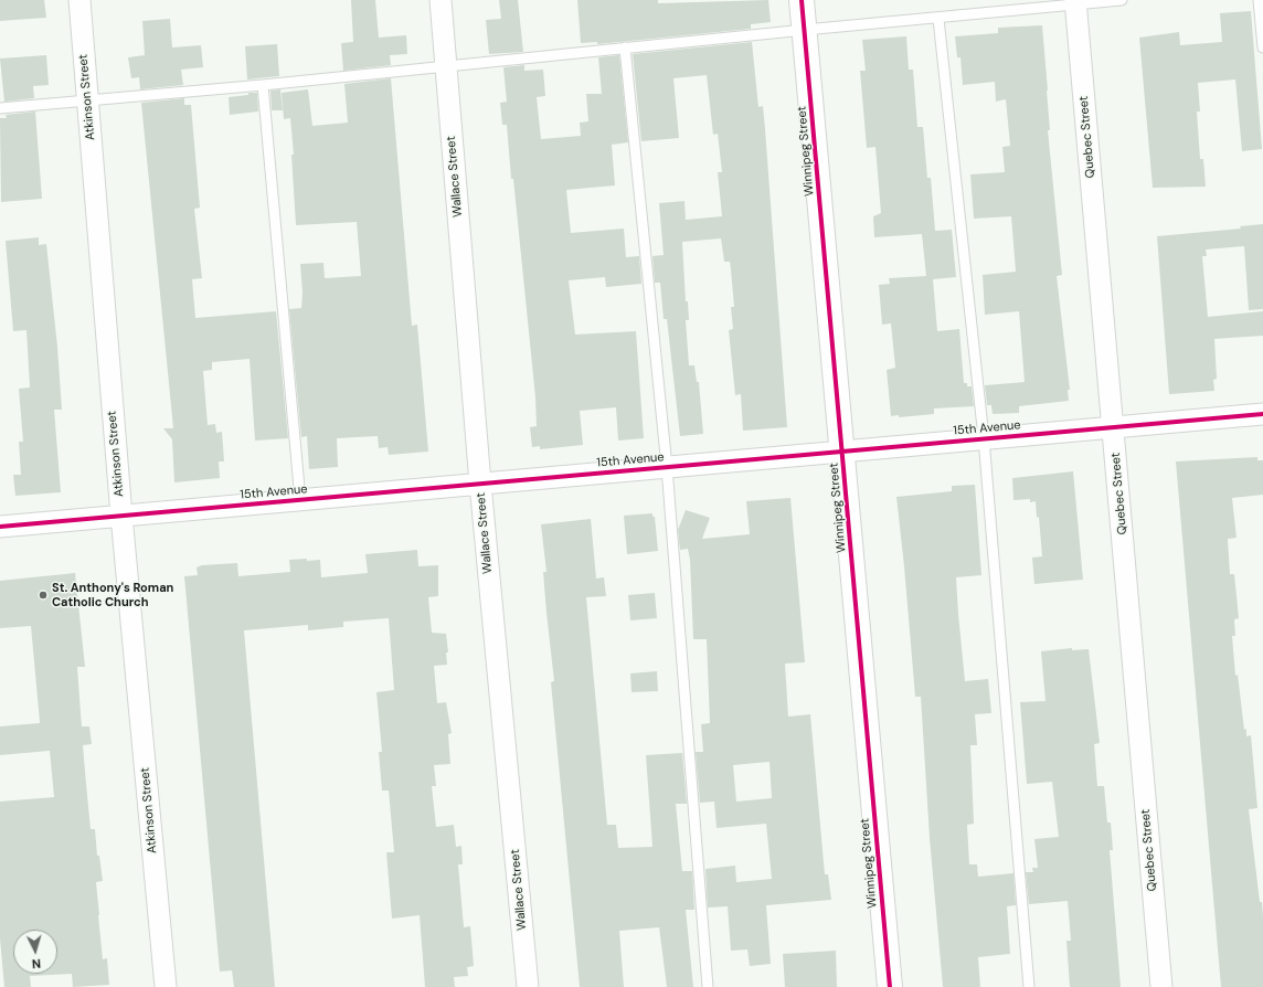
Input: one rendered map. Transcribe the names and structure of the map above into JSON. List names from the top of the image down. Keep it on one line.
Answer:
{"streets":{"street":["Atkinson Street","Quebec Street","Winnipeg Street","Wallace Street","15th Avenue"]},"crossings":[["Atkinson Street","15th Avenue"],["Quebec Street","15th Avenue"],["Winnipeg Street","15th Avenue"],["Wallace Street","15th Avenue"]],"places":["St. Anthony's Roman Catholic Church"],"north":"bottom"}
